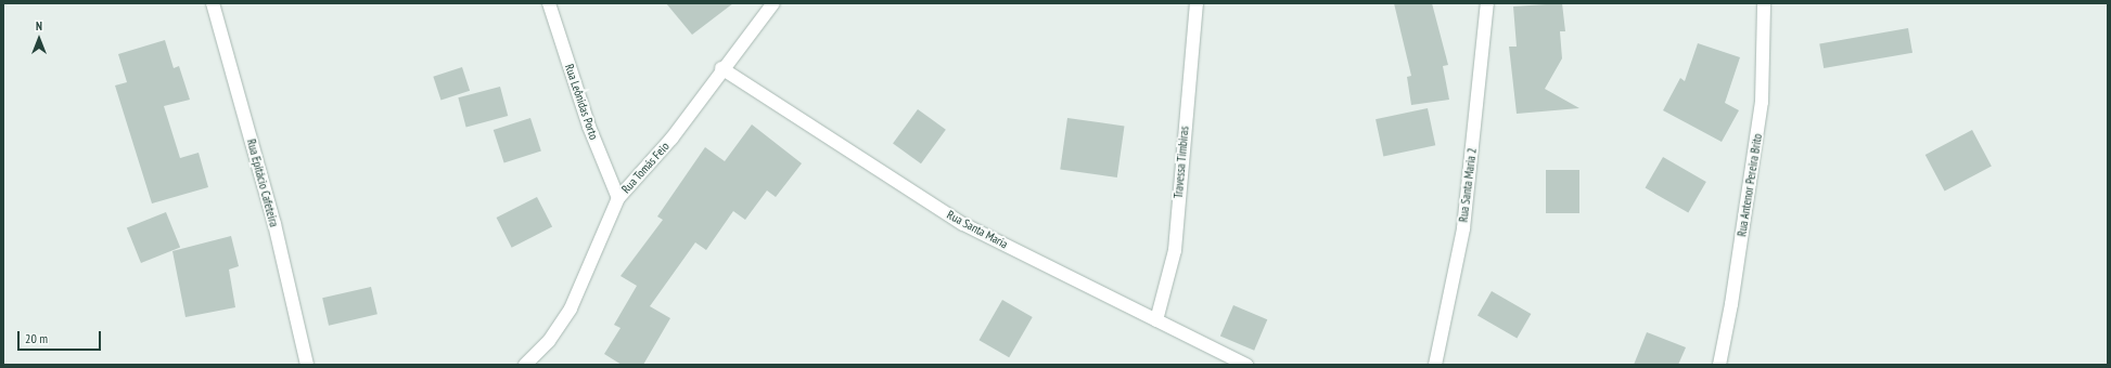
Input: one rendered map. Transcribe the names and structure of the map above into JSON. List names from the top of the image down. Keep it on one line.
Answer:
{"streets":{"street":["Rua Leônidas Porto","Travessa Timbiras","Rua Tomás Feio","Rua Epitácio Cafeteira","Rua Santa Maria 2","Rua Antenor Pereira Brito","Rua Santa Maria"]},"crossings":[["Rua Leônidas Porto","Rua Tomás Feio"],["Travessa Timbiras","Rua Santa Maria"],["Rua Tomás Feio","Rua Santa Maria"]],"scale_bar":"20 m","north":"top"}
